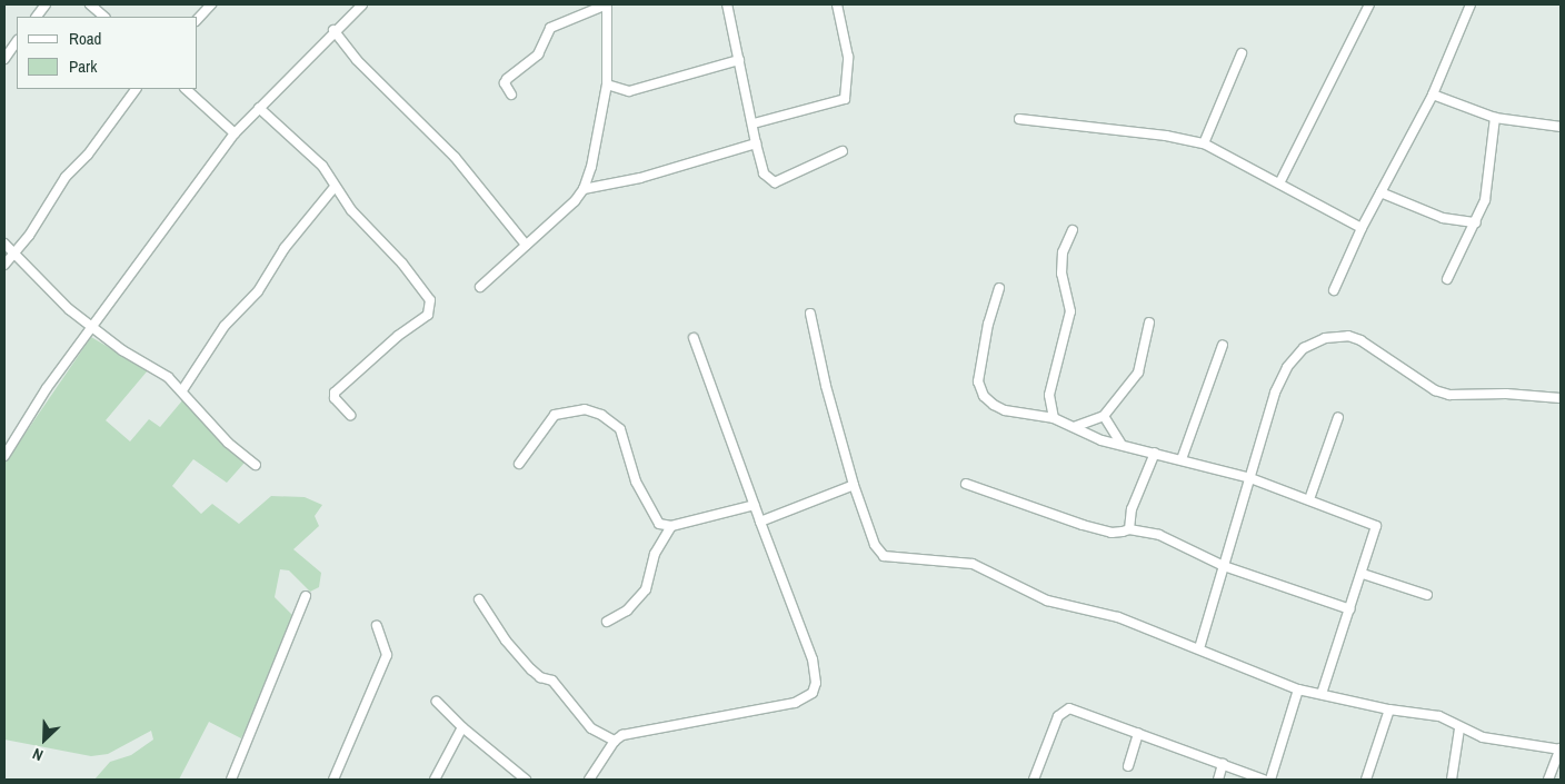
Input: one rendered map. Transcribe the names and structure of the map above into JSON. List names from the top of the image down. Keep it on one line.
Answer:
{"legend":["Road","Park"],"north":"bottom left"}
